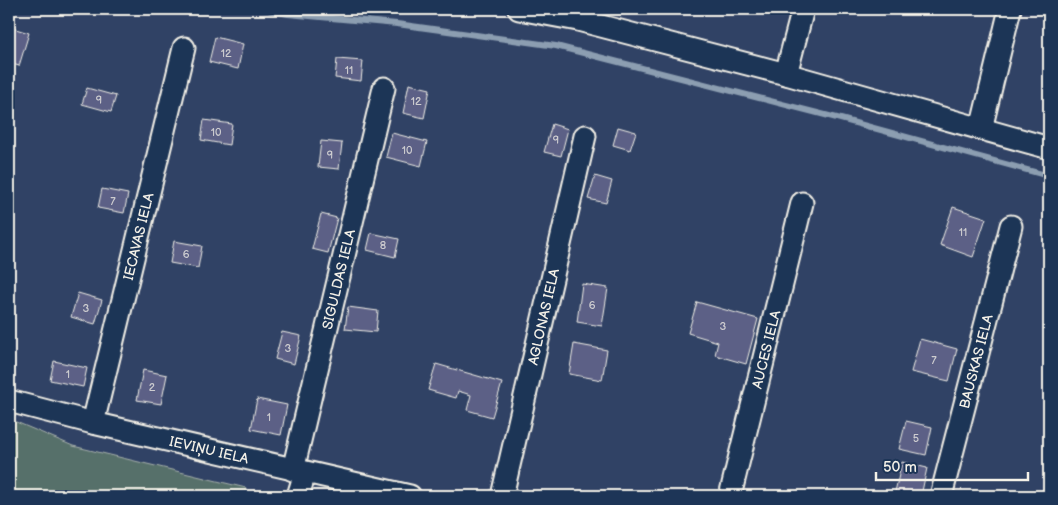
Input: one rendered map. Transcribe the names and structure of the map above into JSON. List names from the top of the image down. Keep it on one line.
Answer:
{"streets":{"street":["IECAVAS IELA","SIGULDAS IELA","AGLONAS IELA","AUCES IELA","BAUSKAS IELA","IEVIŅU IELA"]},"crossings":[["IECAVAS IELA","IEVIŅU IELA"],["SIGULDAS IELA","IEVIŅU IELA"]],"house_numbers":["12","11","9","12","10","9","10","9","7","11","8","6","6","3","3","3","7","1","2","1","5"],"scale_bar":"50 m"}
